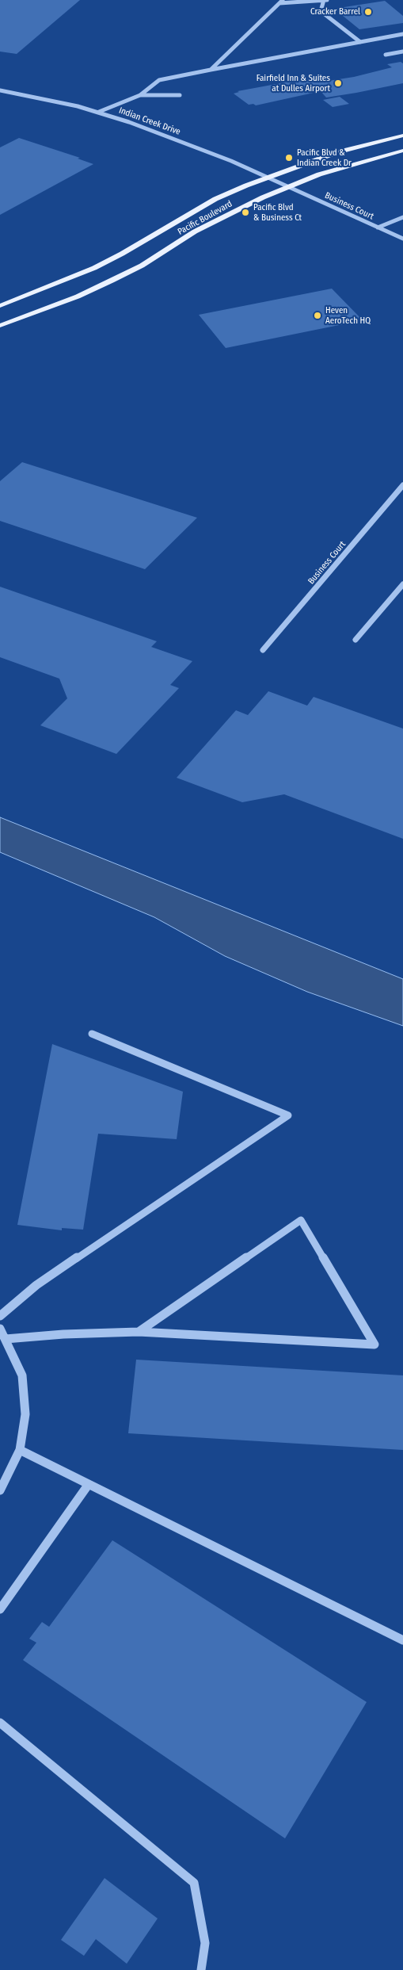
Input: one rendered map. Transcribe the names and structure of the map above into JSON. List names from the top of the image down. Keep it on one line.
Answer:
{"streets":{"main road":["Pacific Boulevard"],"street":["Indian Creek Drive","Business Court"]},"crossings":[["Indian Creek Drive","Business Court"],["Indian Creek Drive","Pacific Boulevard"],["Business Court","Pacific Boulevard"]],"places":["Cracker Barrel","Fairfield Inn & Suites at Dulles Airport","Pacific Blvd & Indian Creek Dr","Pacific Blvd & Business Ct","Heven AeroTech HQ"]}
